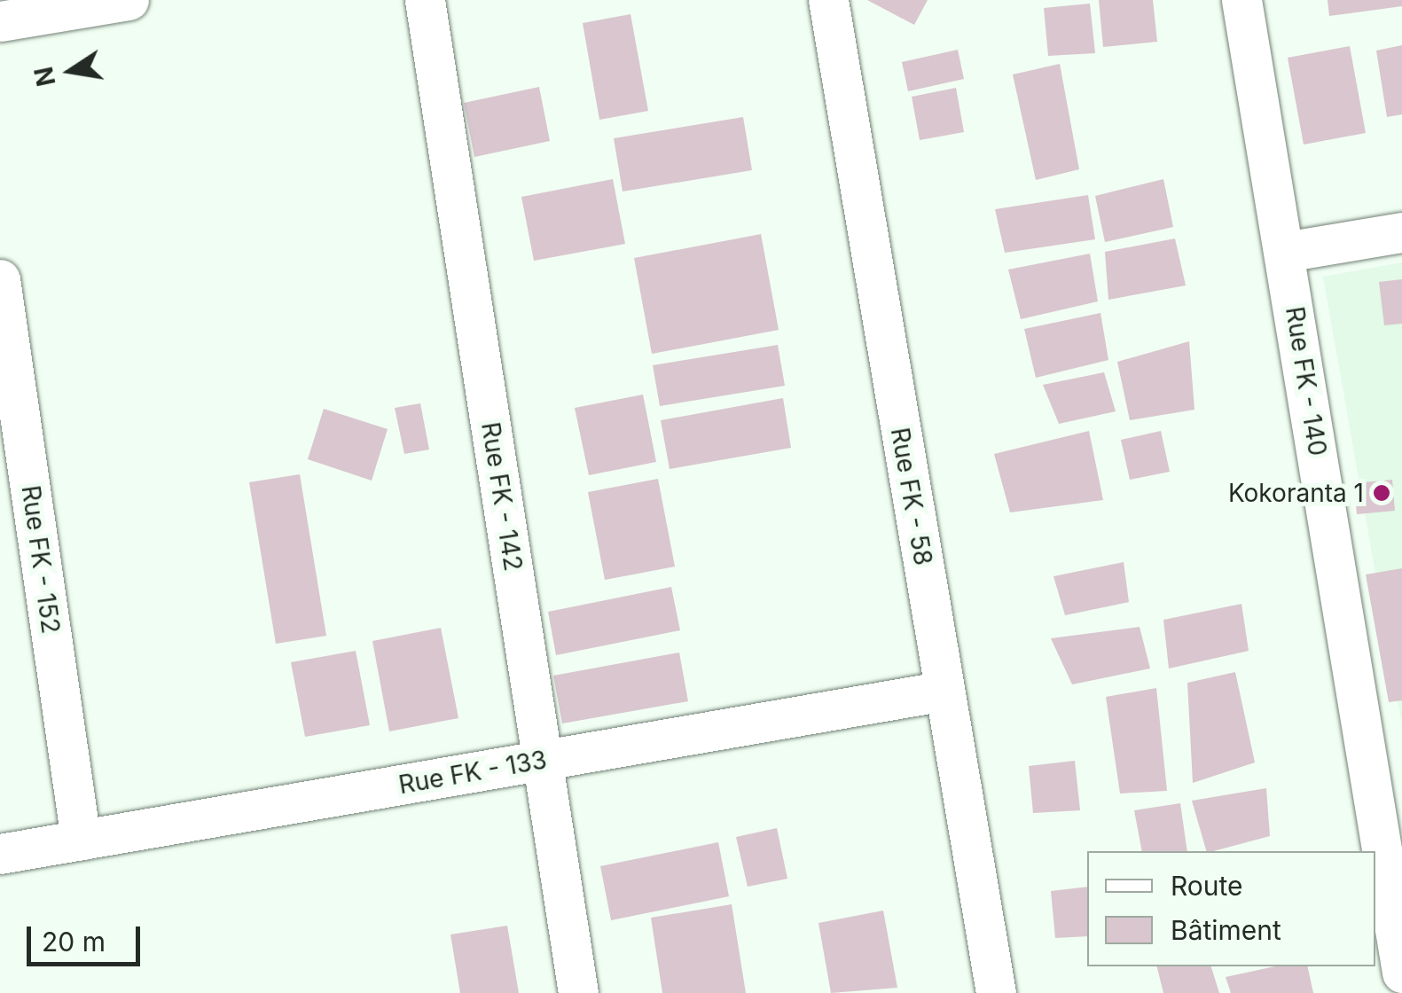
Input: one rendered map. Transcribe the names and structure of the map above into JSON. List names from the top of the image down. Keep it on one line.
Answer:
{"streets":{"street":["Rue FK - 140","Rue FK - 142","Rue FK - 58","Rue FK - 152","Rue FK - 133"]},"crossings":[["Rue FK - 142","Rue FK - 133"],["Rue FK - 58","Rue FK - 133"],["Rue FK - 152","Rue FK - 133"]],"places":["Kokoranta 1"],"legend":["Route","Bâtiment"],"scale_bar":"20 m","north":"left"}
